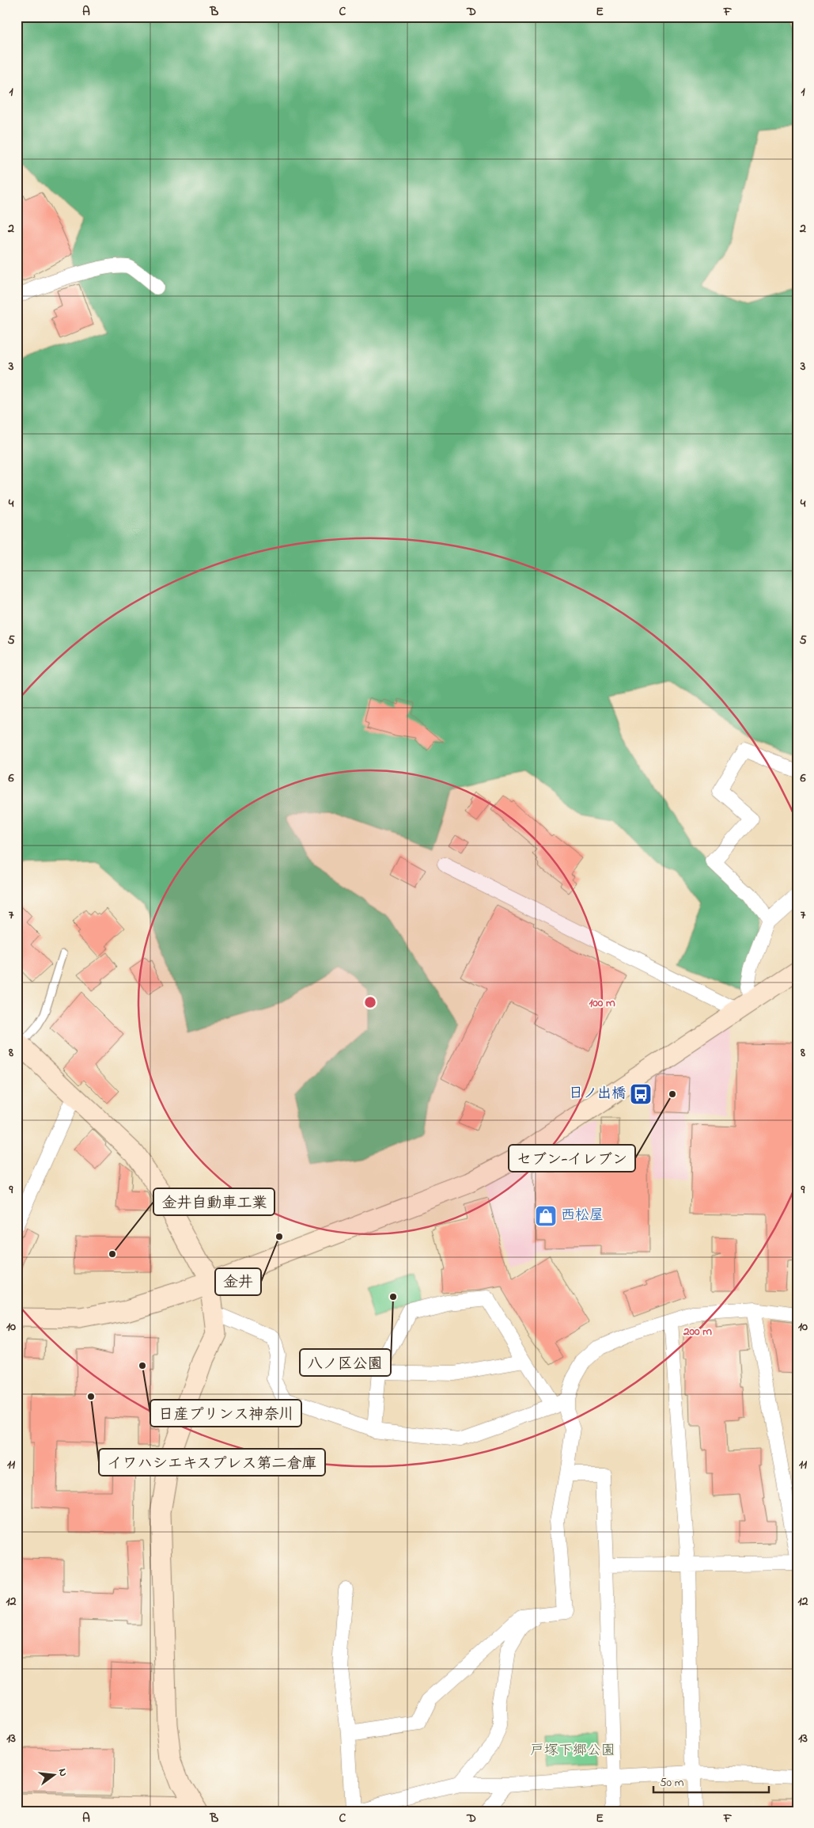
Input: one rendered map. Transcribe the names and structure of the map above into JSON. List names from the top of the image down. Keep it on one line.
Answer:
{"parks":["戸塚下郷公園"],"places":{"bus stop":["日ノ出橋"],"other":["セブン-イレブン","金井","金井自動車工業","八ノ区公園","日産プリンス神奈川","イワハシエキスプレス第二倉庫"],"shop":["西松屋"]},"scale_bar":"50 m","north":"right","grid":{"columns":["A","B","C","D","E","F"],"rows":["1","2","3","4","5","6","7","8","9","10","11","12","13"]},"rings":["100 m","200 m"]}
